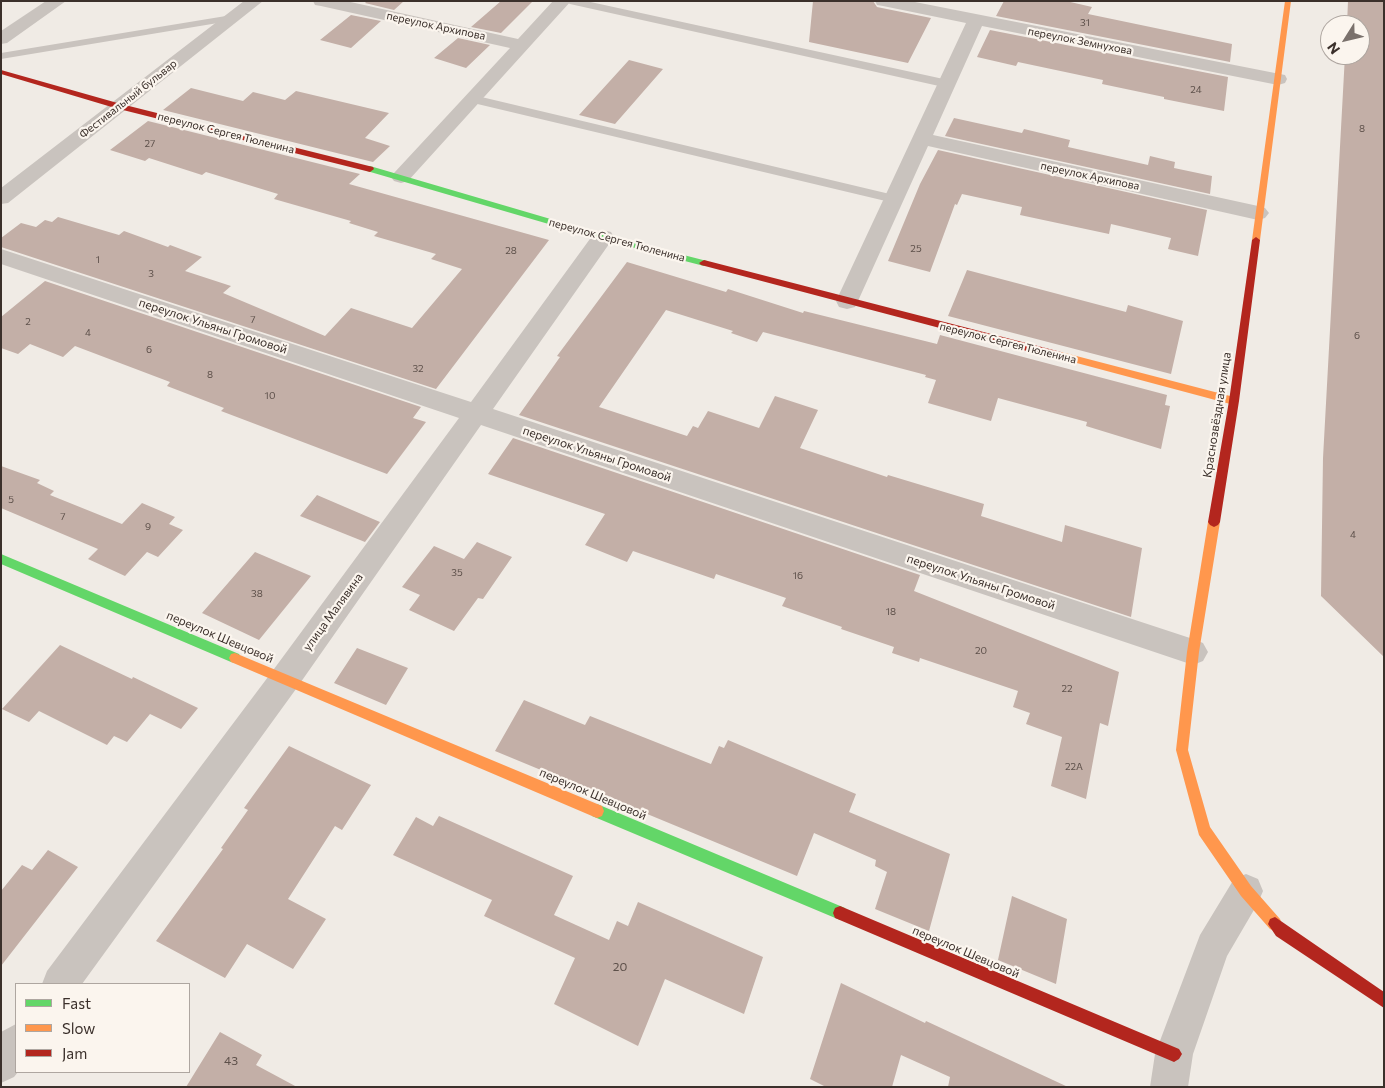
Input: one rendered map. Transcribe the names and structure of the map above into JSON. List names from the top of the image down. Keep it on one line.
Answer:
{"streets":{"street":["переулок Архипова","переулок Земнухова","Фестивальный бульвар","переулок Сергея Тюленина","переулок Ульяны Громовой","Краснозвёздная улица","улица Малявина","переулок Шевцовой"]},"crossings":[["переулок Архипова","Краснозвёздная улица"],["переулок Земнухова","Краснозвёздная улица"],["Фестивальный бульвар","переулок Сергея Тюленина"],["переулок Сергея Тюленина","Краснозвёздная улица"],["переулок Сергея Тюленина","улица Малявина"],["переулок Ульяны Громовой","Краснозвёздная улица"],["переулок Ульяны Громовой","улица Малявина"],["улица Малявина","переулок Шевцовой"]],"house_numbers":["31","24","8","27","25","28","1","3","7","2","4","6","6","32","8","10","5","7","9","4","35","16","38","18","20","22","22А","20","43"],"legend":["Fast","Slow","Jam"],"north":"bottom left"}
